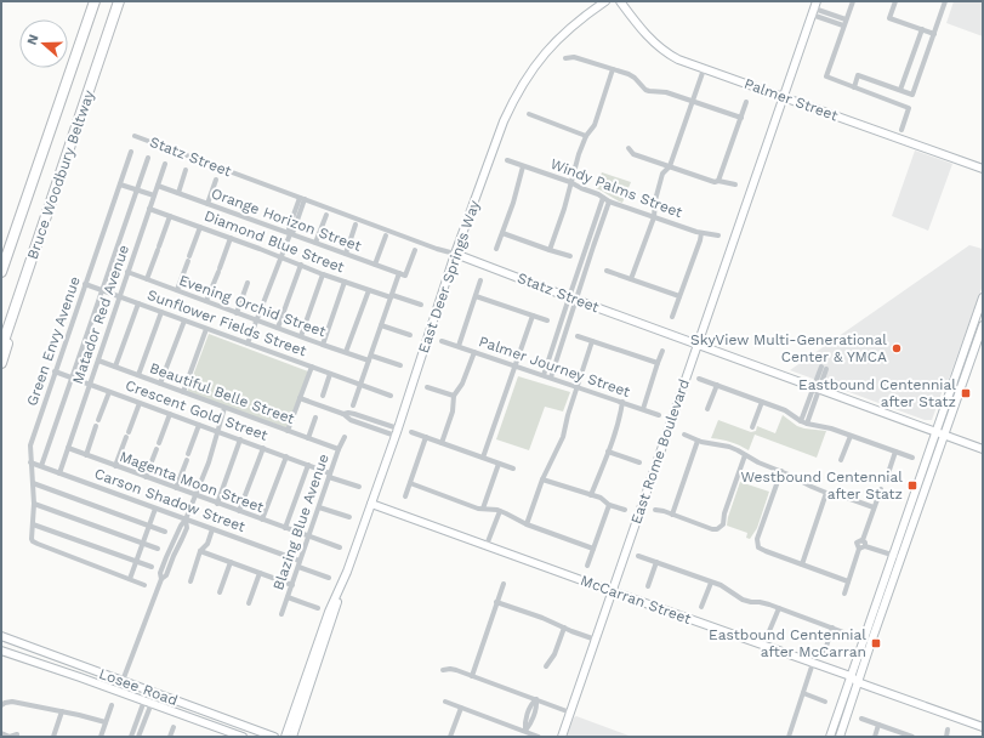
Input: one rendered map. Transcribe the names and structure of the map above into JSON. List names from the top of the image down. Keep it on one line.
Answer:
{"streets":{"highway":["Bruce Woodbury Beltway"],"street":["Palmer Street","Statz Street","Windy Palms Street","Orange Horizon Street","Diamond Blue Street","East Deer Springs Way","Evening Orchid Street","Matador Red Avenue","Sunflower Fields Street","Green Envy Avenue","Palmer Journey Street","Beautiful Belle Street","Crescent Gold Street","East Rome Boulevard","Magenta Moon Street","Carson Shadow Street","Blazing Blue Avenue","McCarran Street","Losee Road"]},"crossings":[["Palmer Street","East Rome Boulevard"],["Statz Street","East Deer Springs Way"],["Statz Street","East Rome Boulevard"],["Orange Horizon Street","Matador Red Avenue"],["Diamond Blue Street","Matador Red Avenue"],["East Deer Springs Way","McCarran Street"],["Evening Orchid Street","Matador Red Avenue"],["Matador Red Avenue","Sunflower Fields Street"],["Matador Red Avenue","Beautiful Belle Street"],["Matador Red Avenue","Crescent Gold Street"],["Matador Red Avenue","Magenta Moon Street"],["Matador Red Avenue","Carson Shadow Street"],["Sunflower Fields Street","Green Envy Avenue"],["Green Envy Avenue","Crescent Gold Street"],["Green Envy Avenue","Carson Shadow Street"],["Beautiful Belle Street","Blazing Blue Avenue"],["Crescent Gold Street","Blazing Blue Avenue"],["East Rome Boulevard","McCarran Street"],["Magenta Moon Street","Blazing Blue Avenue"],["Carson Shadow Street","Blazing Blue Avenue"]],"places":{"other":["SkyView Multi-Generational Center & YMCA"],"transit":["Eastbound Centennial after Statz","Westbound Centennial after Statz","Eastbound Centennial after McCarran"]},"north":"left"}
